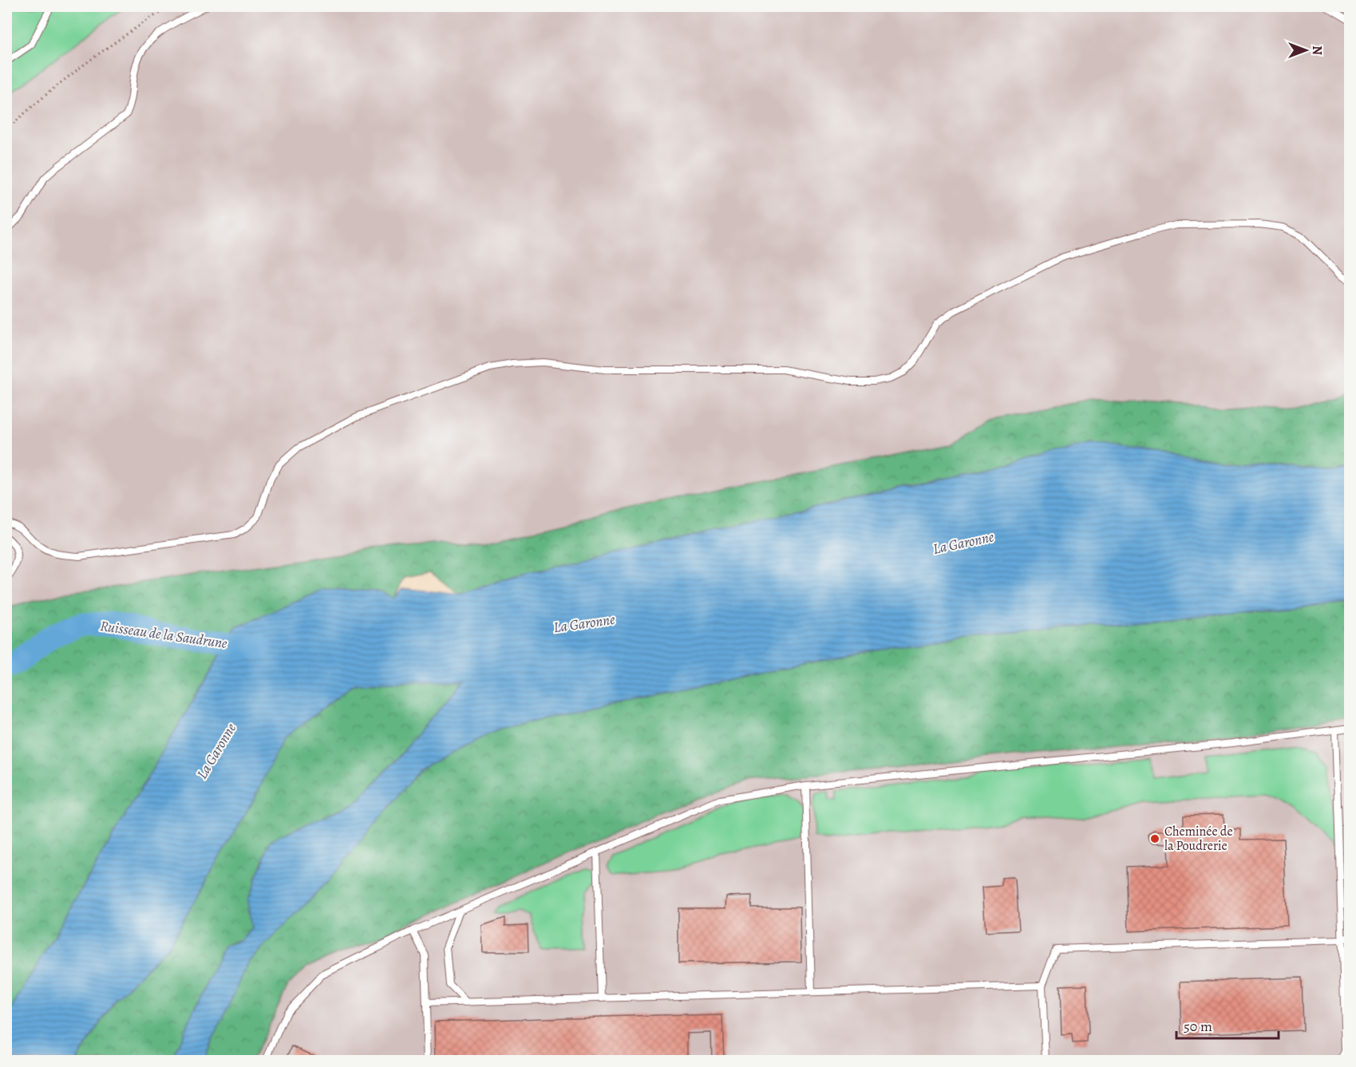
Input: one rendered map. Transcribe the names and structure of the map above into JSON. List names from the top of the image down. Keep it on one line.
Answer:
{"water":["La Garonne","Ruisseau de la Saudrune"],"places":["Cheminée de la Poudrerie"],"scale_bar":"50 m","north":"right"}
